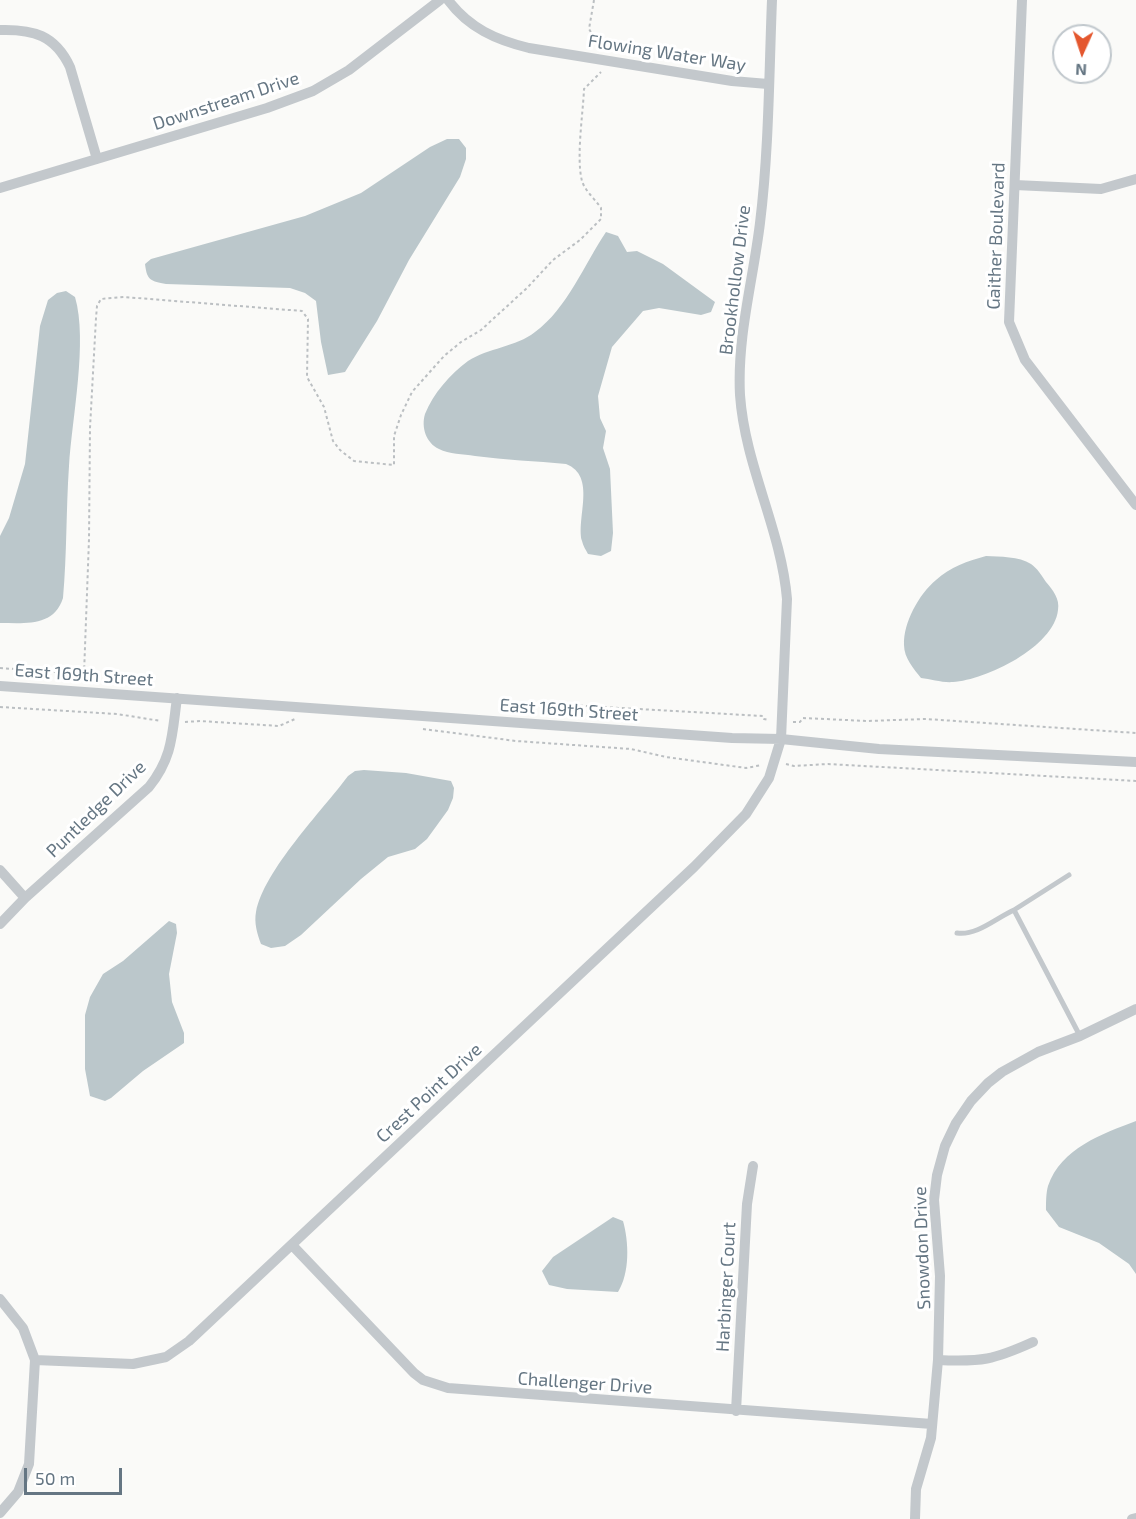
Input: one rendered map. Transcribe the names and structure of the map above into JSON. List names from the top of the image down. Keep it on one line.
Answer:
{"streets":{"street":["Flowing Water Way","Downstream Drive","Gaither Boulevard","Brookhollow Drive","East 169th Street","Puntledge Drive","Crest Point Drive","Snowdon Drive","Harbinger Court","Challenger Drive"]},"crossings":[["Flowing Water Way","Brookhollow Drive"],["Brookhollow Drive","East 169th Street"],["Brookhollow Drive","Crest Point Drive"],["East 169th Street","Puntledge Drive"],["East 169th Street","Crest Point Drive"],["Crest Point Drive","Challenger Drive"],["Snowdon Drive","Challenger Drive"],["Harbinger Court","Challenger Drive"]],"scale_bar":"50 m","north":"bottom"}
